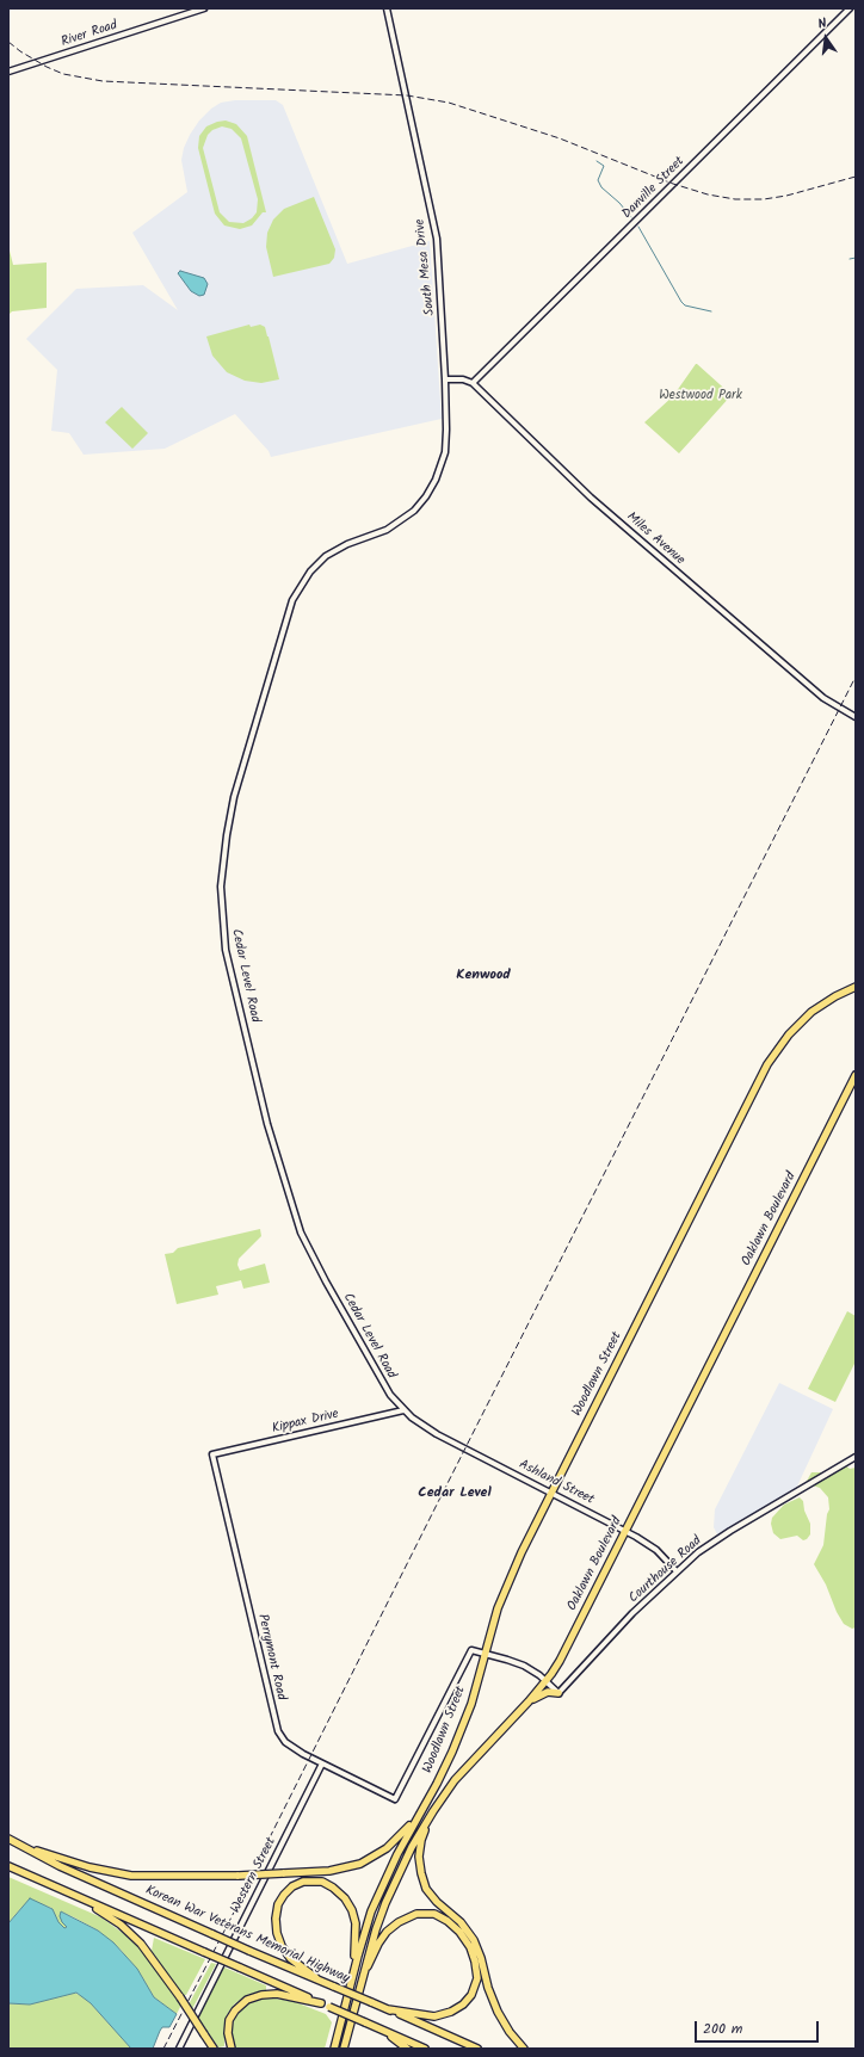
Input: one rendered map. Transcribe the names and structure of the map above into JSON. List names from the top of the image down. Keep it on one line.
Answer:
{"streets":{"highway":["Oaklawn Boulevard","Woodlawn Street","Korean War Veterans Memorial Highway"],"street":["River Road","Danville Street","South Mesa Drive","Miles Avenue","Cedar Level Road","Kippax Drive","Ashland Street","Courthouse Road","Perrymont Road","Western Street"]},"crossings":[["Danville Street","Miles Avenue"],["South Mesa Drive","Cedar Level Road"],["Cedar Level Road","Kippax Drive"],["Cedar Level Road","Ashland Street"],["Oaklawn Boulevard","Ashland Street"],["Woodlawn Street","Ashland Street"],["Woodlawn Street","Perrymont Road"],["Kippax Drive","Perrymont Road"],["Ashland Street","Courthouse Road"],["Perrymont Road","Western Street"]],"districts":["Kenwood","Cedar Level"],"parks":["Westwood Park"],"scale_bar":"200 m","north":"top"}
